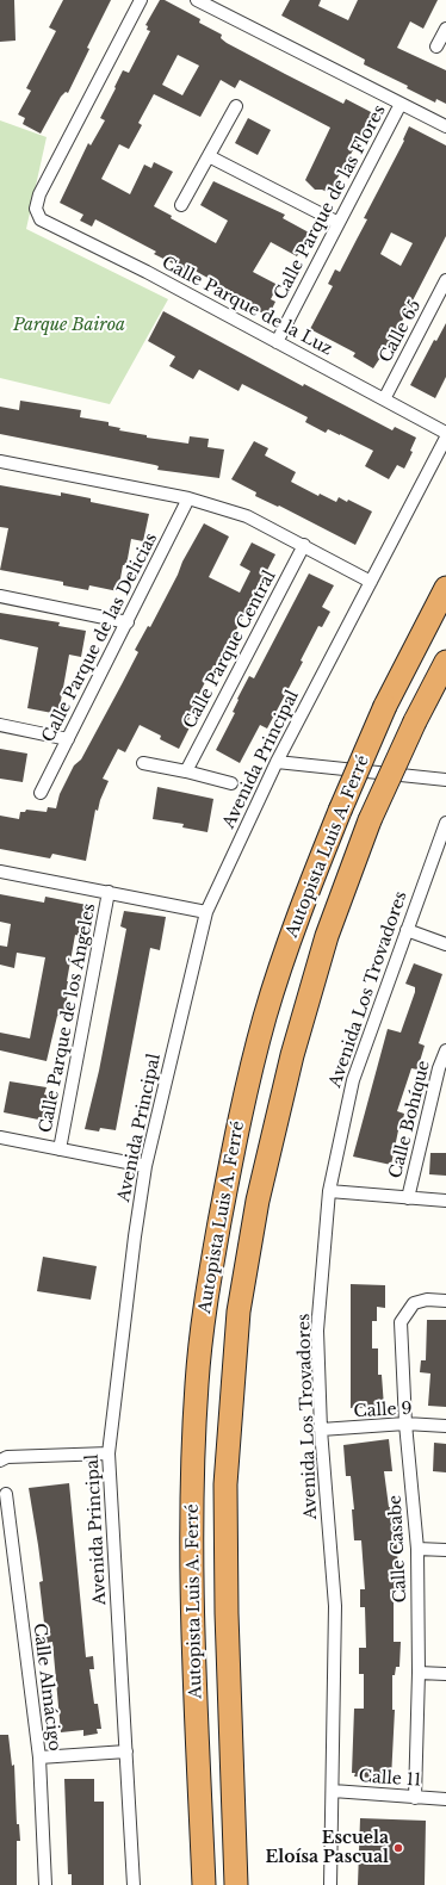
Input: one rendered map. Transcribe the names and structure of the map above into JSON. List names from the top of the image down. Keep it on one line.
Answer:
{"streets":{"highway":["Autopista Luis A. Ferré"],"street":["Calle Parque de las Flores","Calle Parque de la Luz","Calle 65","Calle Parque de las Delicias","Calle Parque Central","Avenida Principal","Avenida Los Trovadores","Calle Parque de los Ángeles","Calle Bohíque","Calle 9","Calle Casabe","Calle Almácigo","Calle 11"]},"crossings":[["Calle Parque de las Flores","Calle Parque de la Luz"],["Calle Parque de la Luz","Calle 65"],["Avenida Los Trovadores","Calle 9"],["Avenida Los Trovadores","Calle 11"],["Calle 9","Calle Casabe"],["Calle Casabe","Calle 11"]],"parks":["Parque Bairoa"],"places":["Escuela Eloísa Pascual"]}
